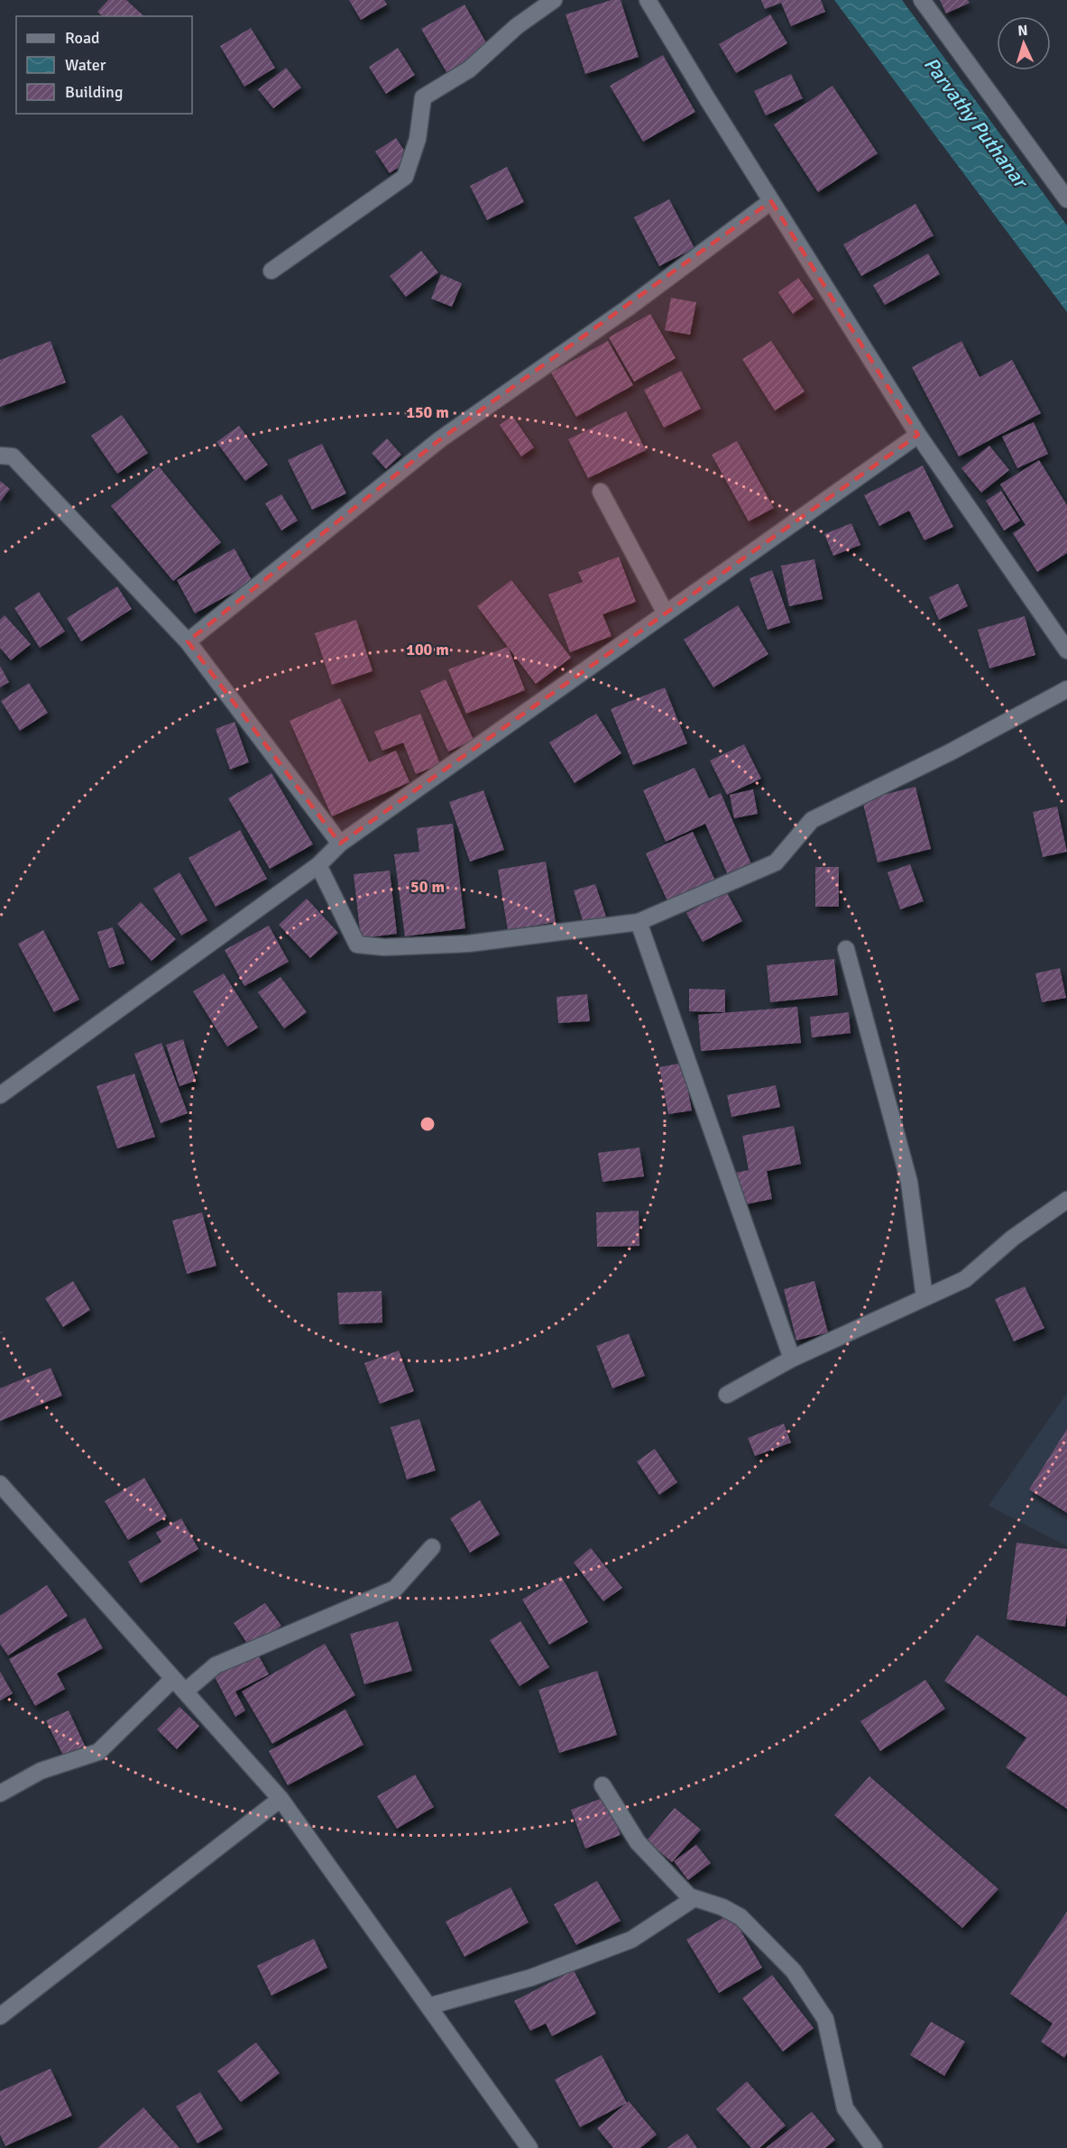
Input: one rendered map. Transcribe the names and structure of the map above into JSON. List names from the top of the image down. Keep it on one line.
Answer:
{"water":["Parvathy Puthanar"],"legend":["Road","Water","Building"],"north":"top","rings":["150 m","100 m","50 m"]}
